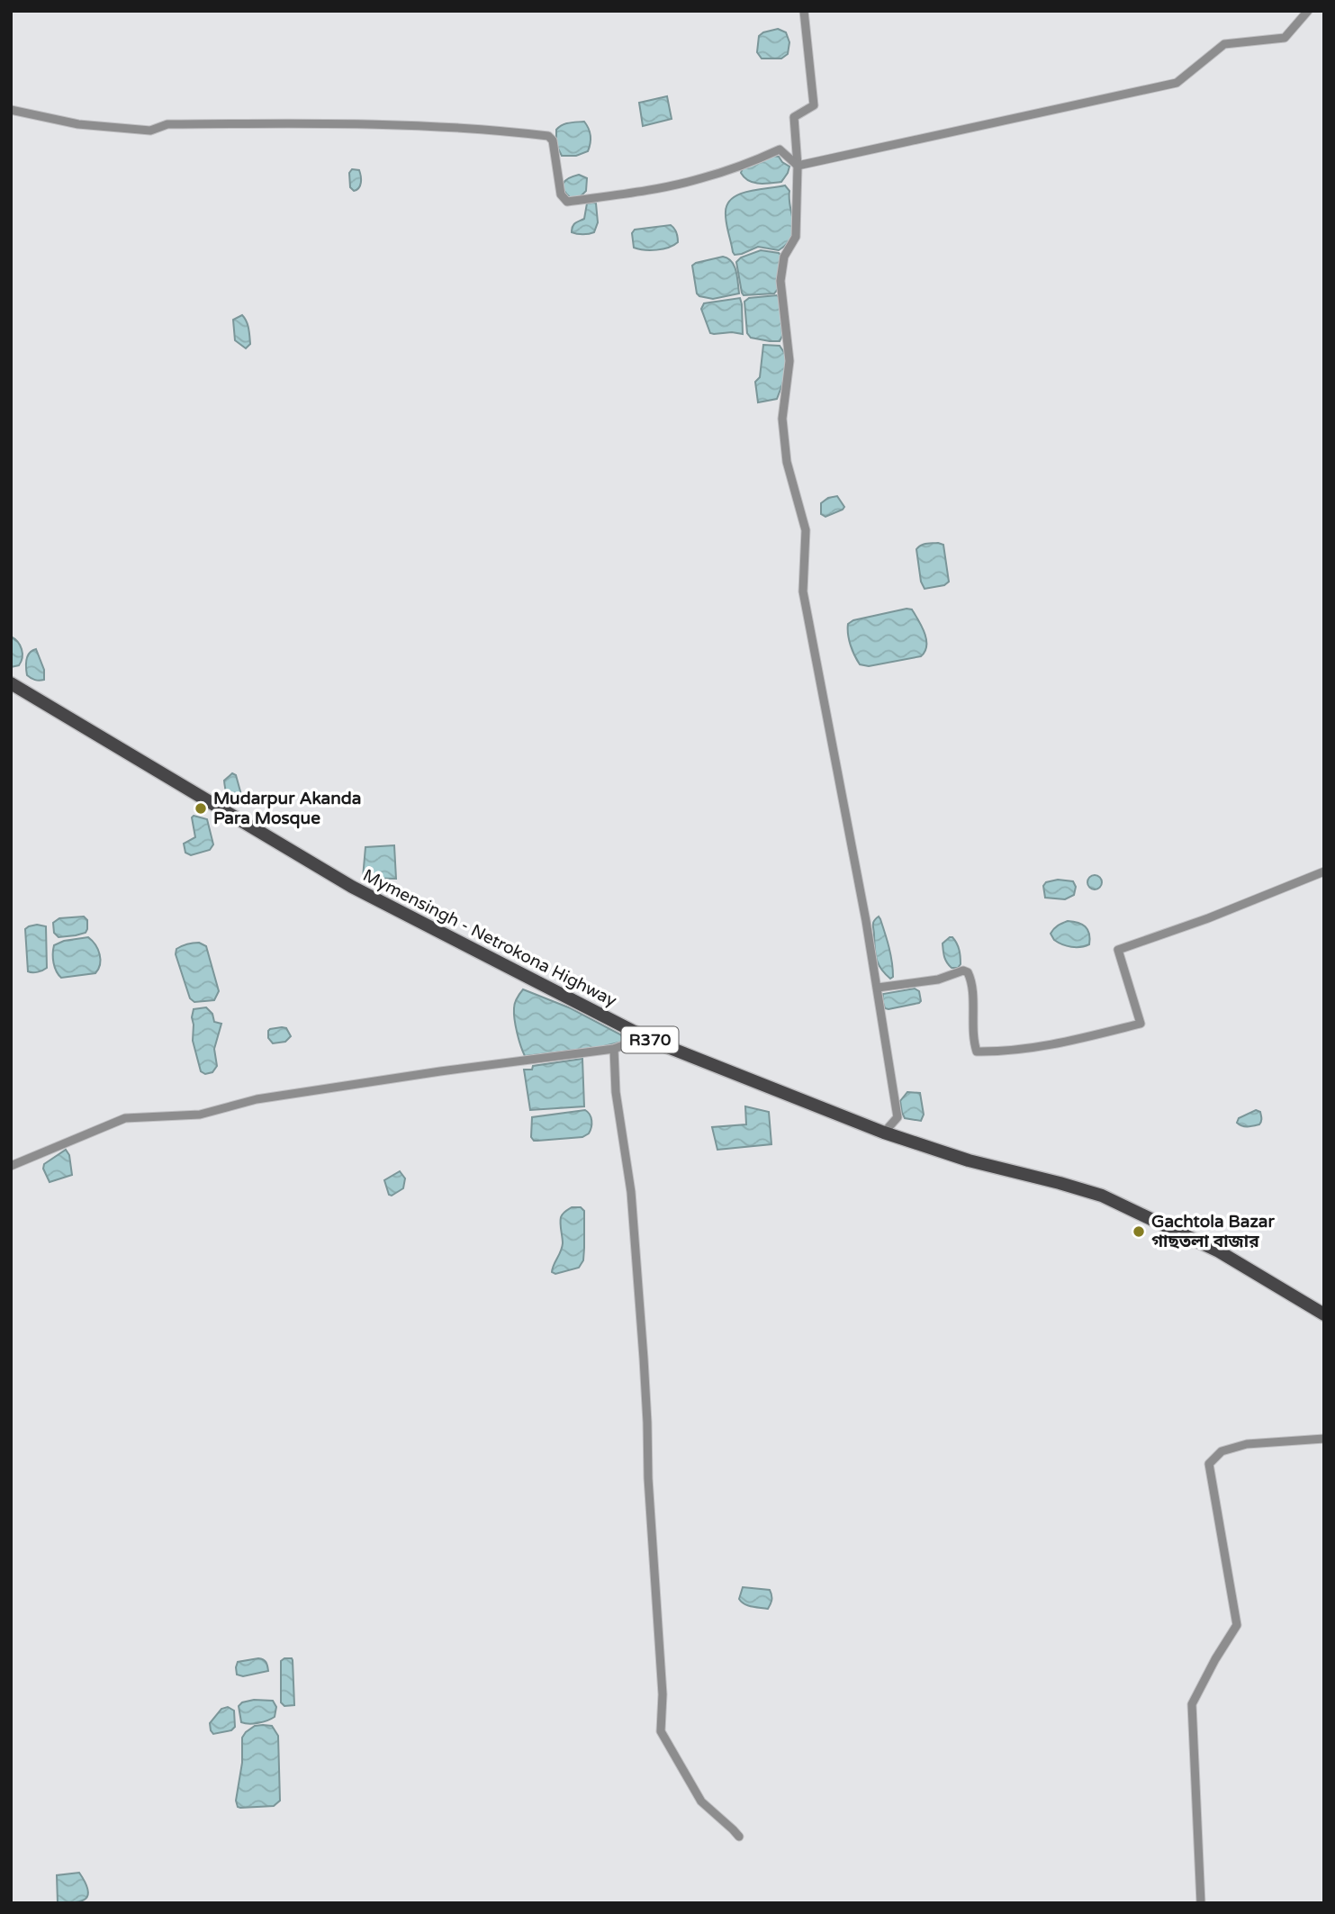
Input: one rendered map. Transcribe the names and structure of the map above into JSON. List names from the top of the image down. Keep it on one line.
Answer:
{"streets":{"main road":["Mymensingh - Netrokona Highway","R370"]},"places":["Mudarpur Akanda Para Mosque","Gachtola Bazar গাছতলা বাজার"]}
